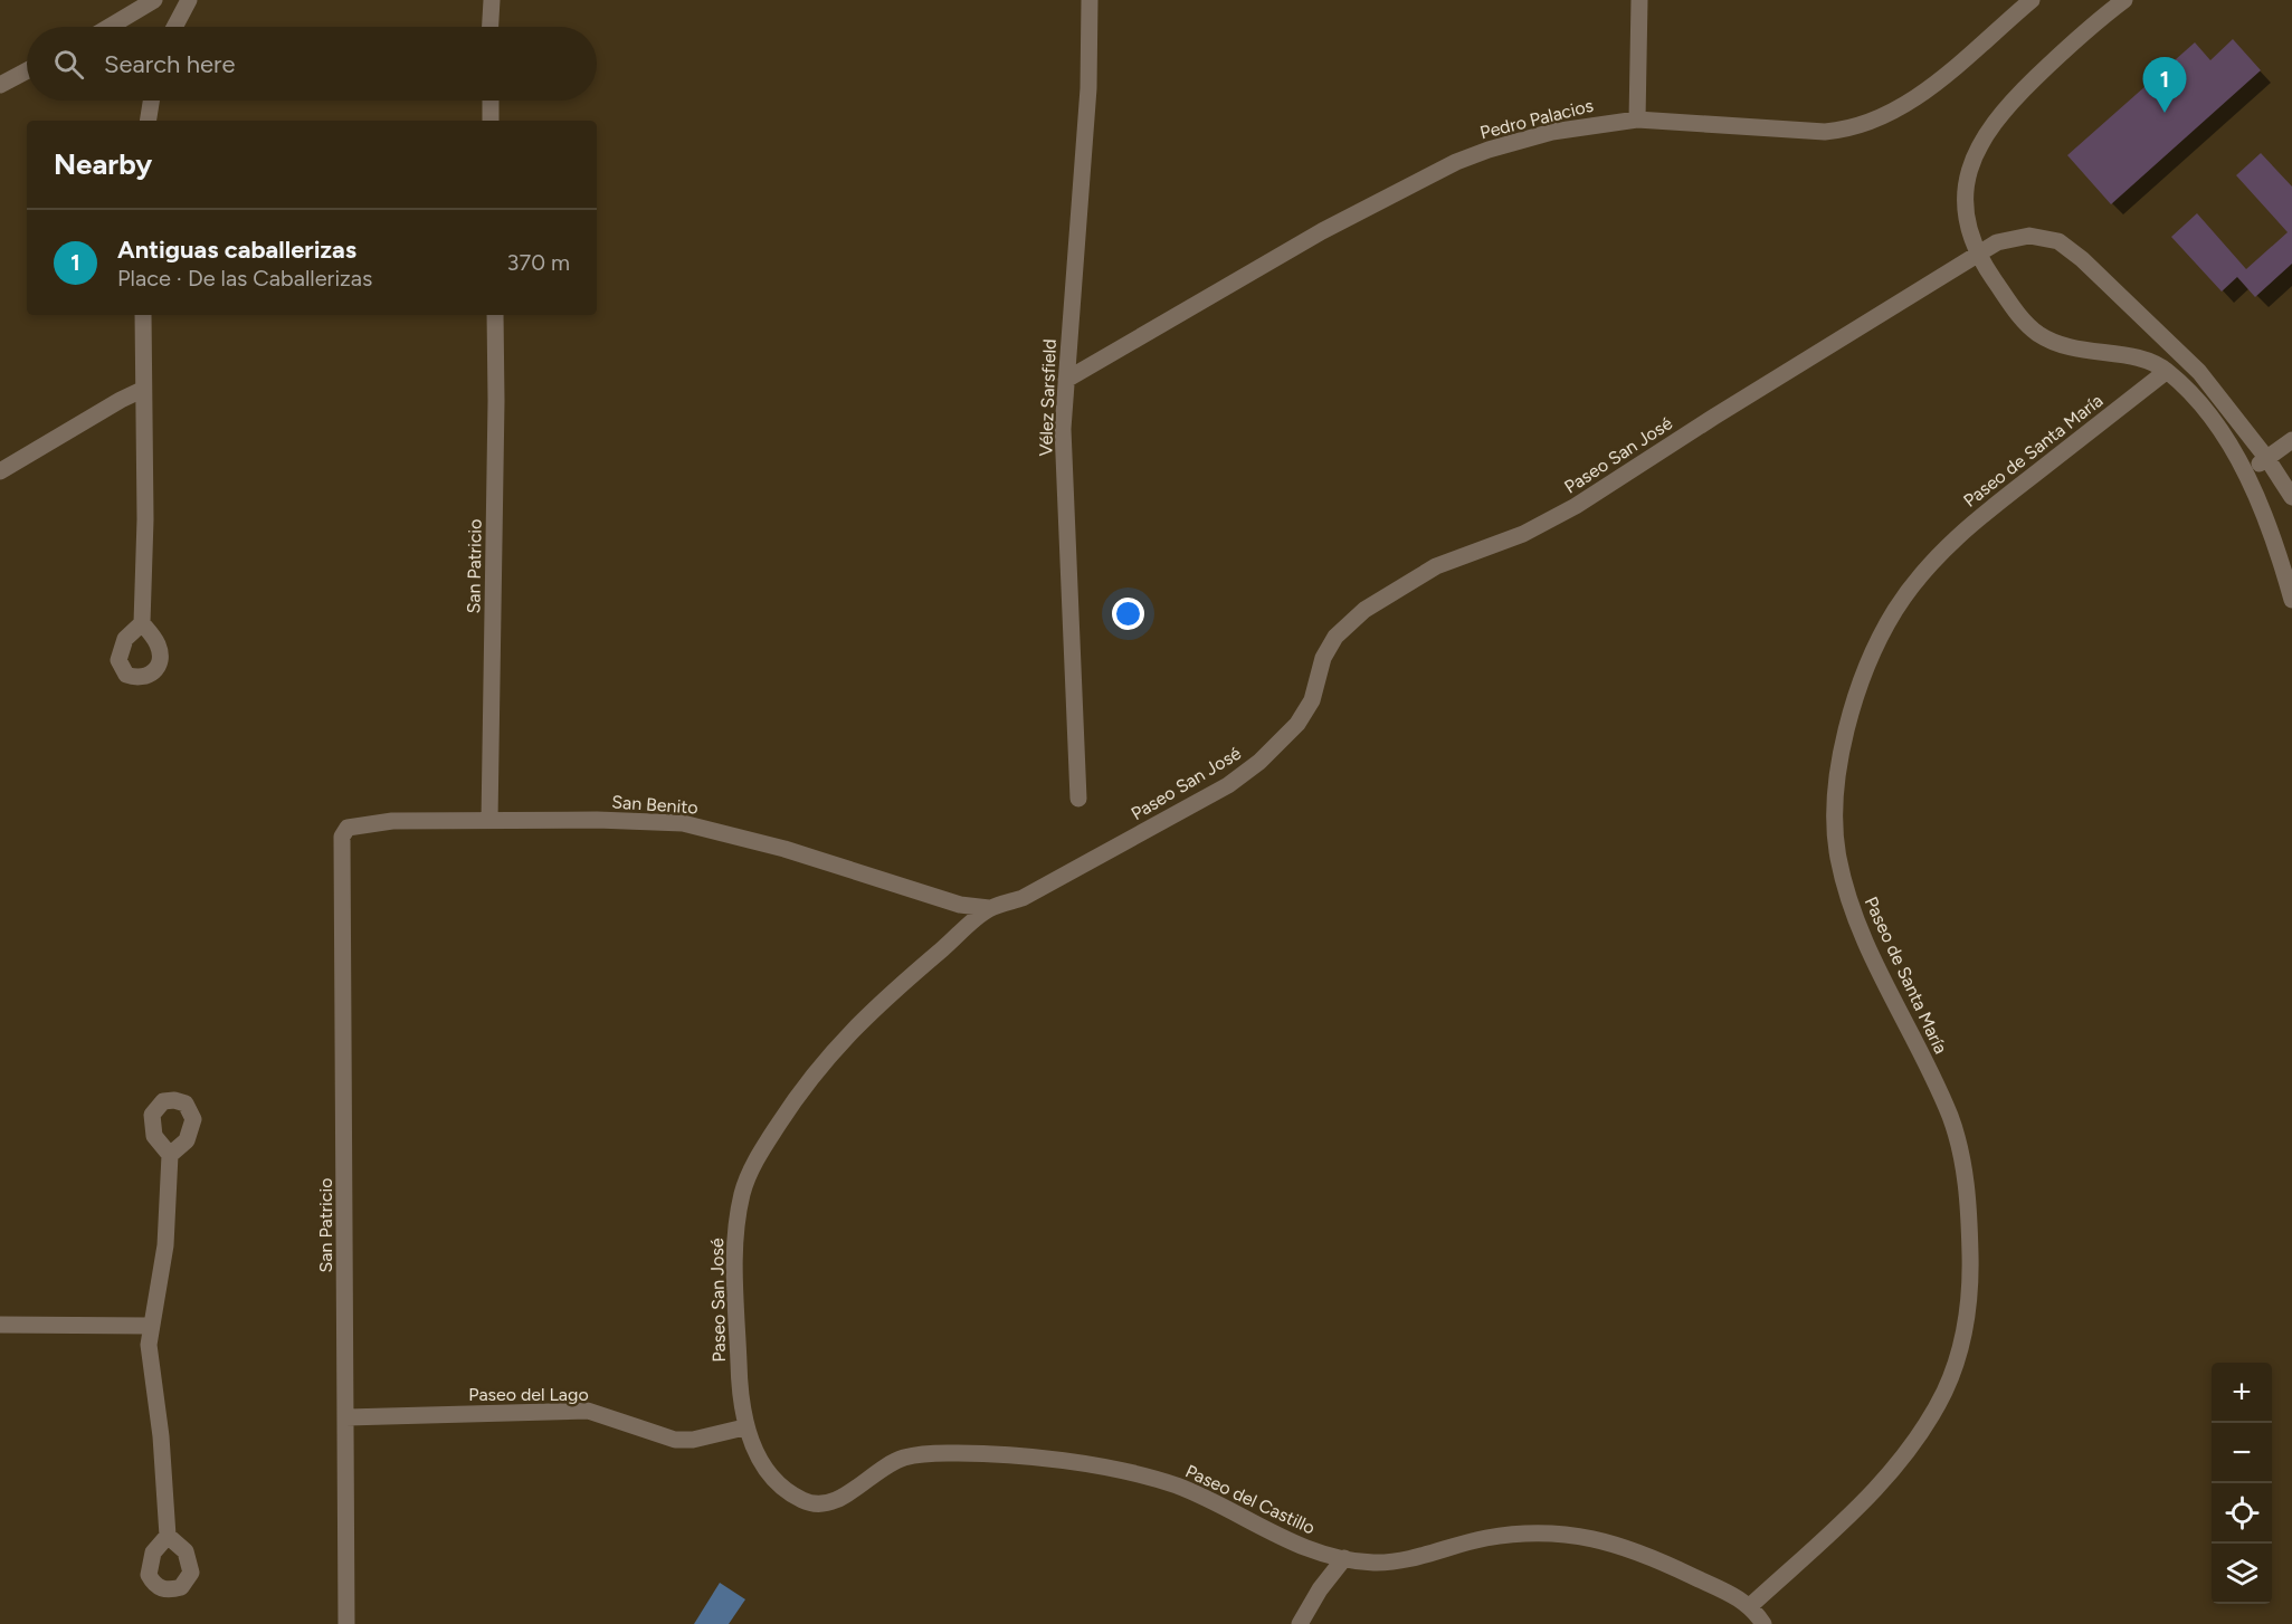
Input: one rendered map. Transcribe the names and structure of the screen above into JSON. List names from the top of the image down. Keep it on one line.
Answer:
{"streets":{"street":["Pedro Palacios","Vélez Sarsfield","Paseo de Santa María","Paseo San José","San Patricio","San Benito","Paseo del Lago","Paseo del Castillo"]},"crossings":[["Pedro Palacios","Vélez Sarsfield"],["Paseo de Santa María","Paseo del Castillo"],["Paseo San José","San Benito"],["Paseo San José","Paseo del Lago"],["Paseo San José","Paseo del Castillo"],["San Patricio","San Benito"],["San Patricio","Paseo del Lago"],["Paseo del Lago","Paseo del Castillo"]],"page":{"search":"Search here","pins":"1","heading":"Nearby","list":[{"mark":"1","name":"Antiguas caballerizas","note":"Place · De las Caballerizas","value":"370 m"}],"map_buttons":["+","−"]}}
